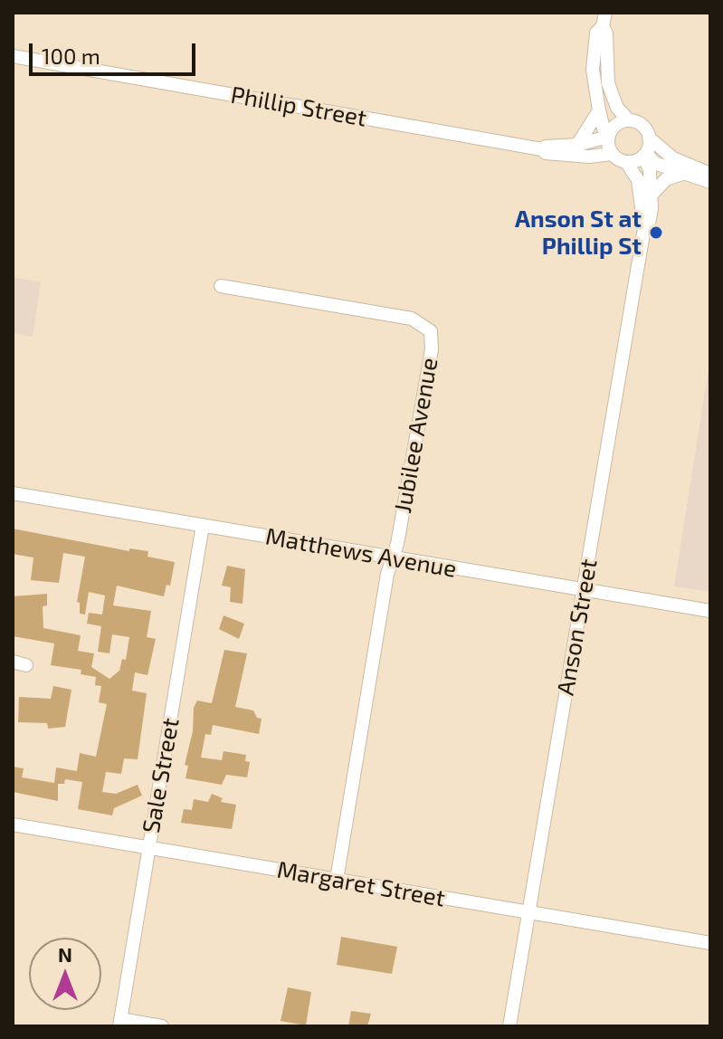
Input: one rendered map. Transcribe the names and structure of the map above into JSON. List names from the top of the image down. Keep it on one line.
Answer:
{"streets":{"street":["Phillip Street","Jubilee Avenue","Matthews Avenue","Anson Street","Sale Street","Margaret Street"]},"crossings":[["Phillip Street","Anson Street"],["Jubilee Avenue","Matthews Avenue"],["Jubilee Avenue","Margaret Street"],["Matthews Avenue","Anson Street"],["Matthews Avenue","Sale Street"],["Anson Street","Margaret Street"],["Sale Street","Margaret Street"]],"places":["Anson St at Phillip St"],"scale_bar":"100 m","north":"top"}
